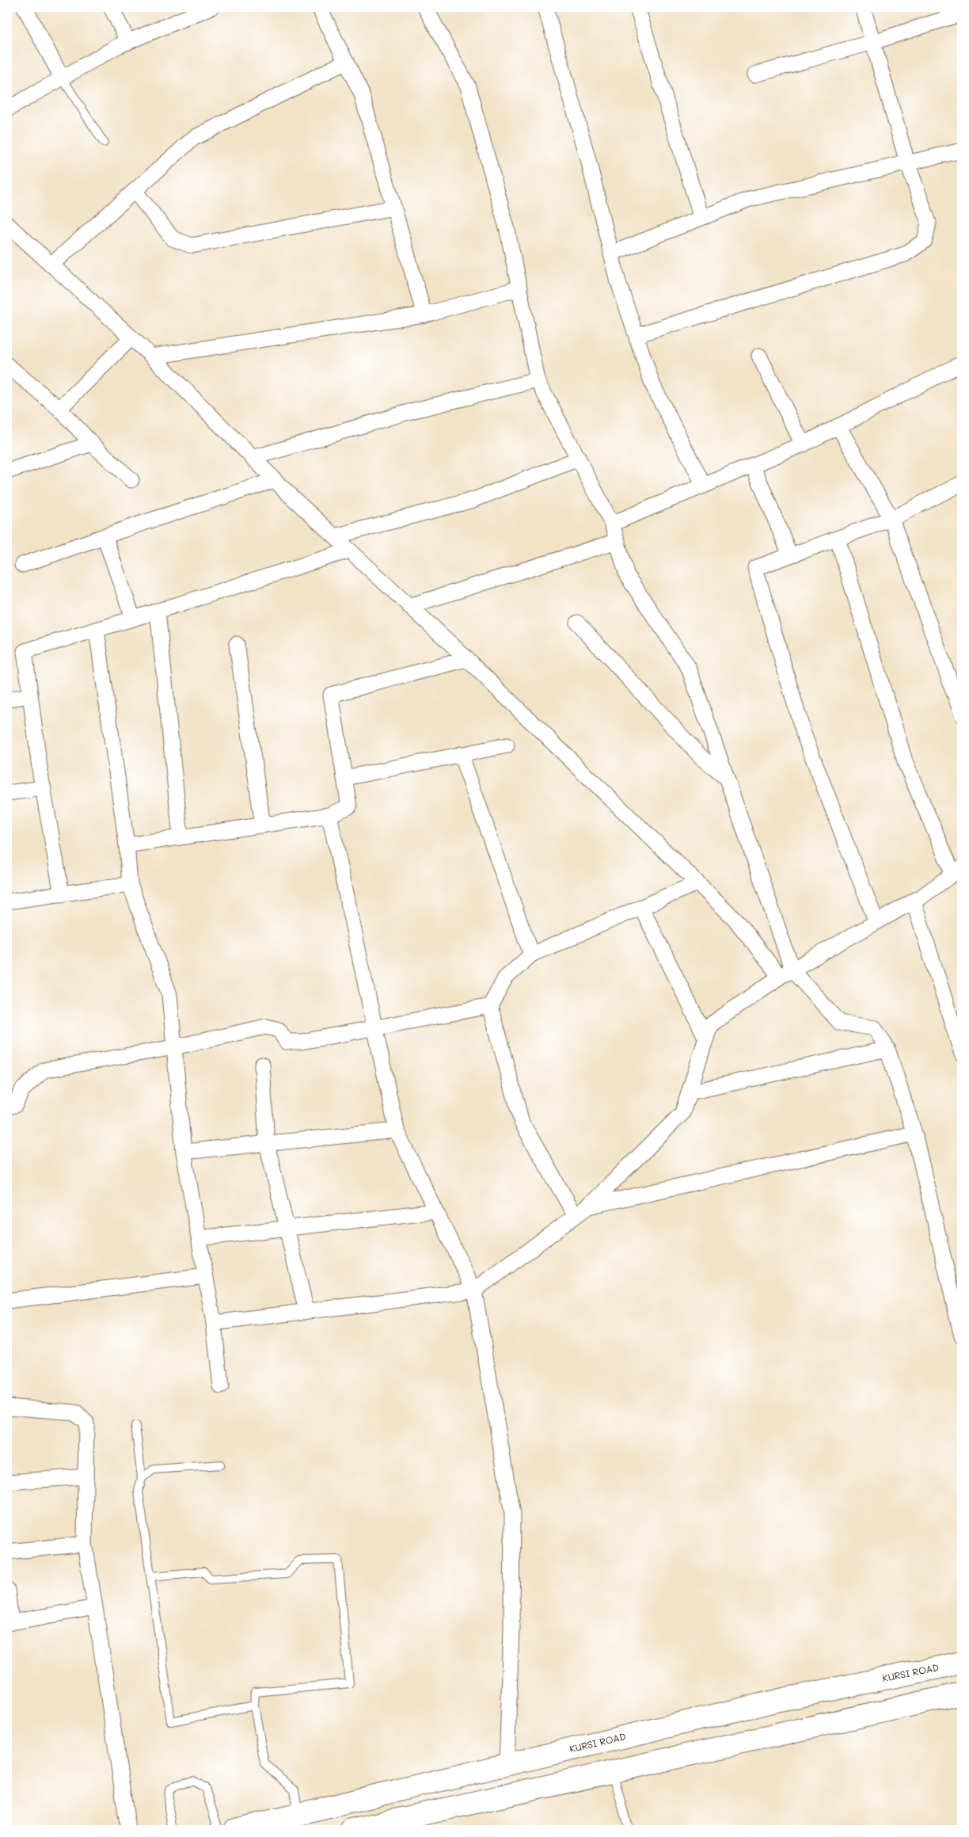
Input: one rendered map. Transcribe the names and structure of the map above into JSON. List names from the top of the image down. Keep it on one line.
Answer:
{"streets":{"main road":["KURSI ROAD"]}}
